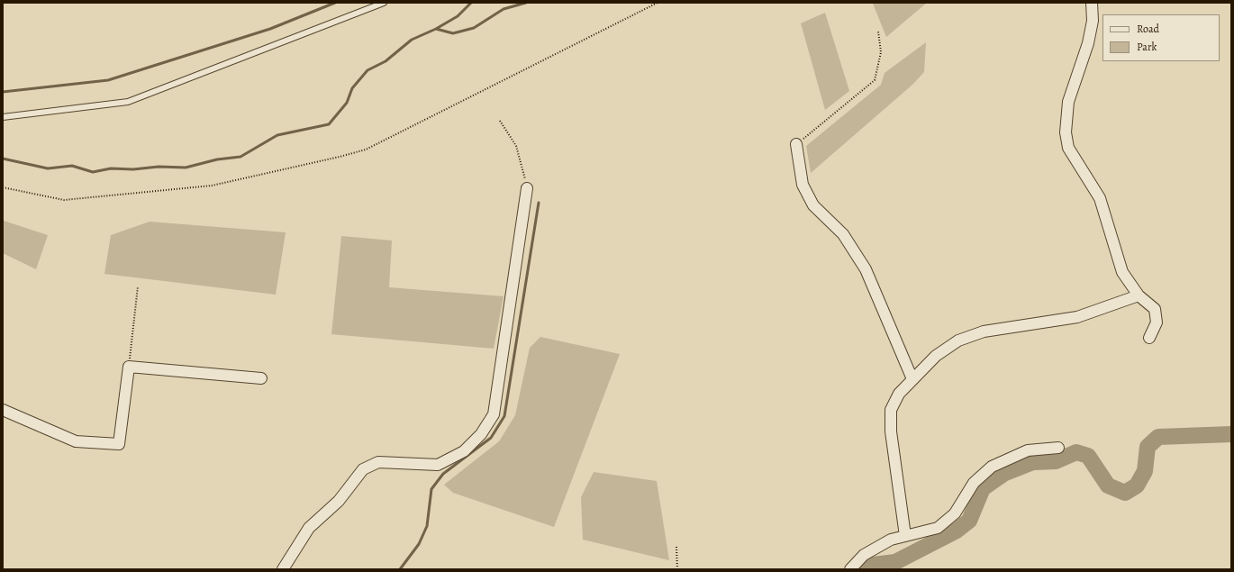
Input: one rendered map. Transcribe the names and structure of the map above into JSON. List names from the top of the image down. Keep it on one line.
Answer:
{"legend":["Road","Park"]}
